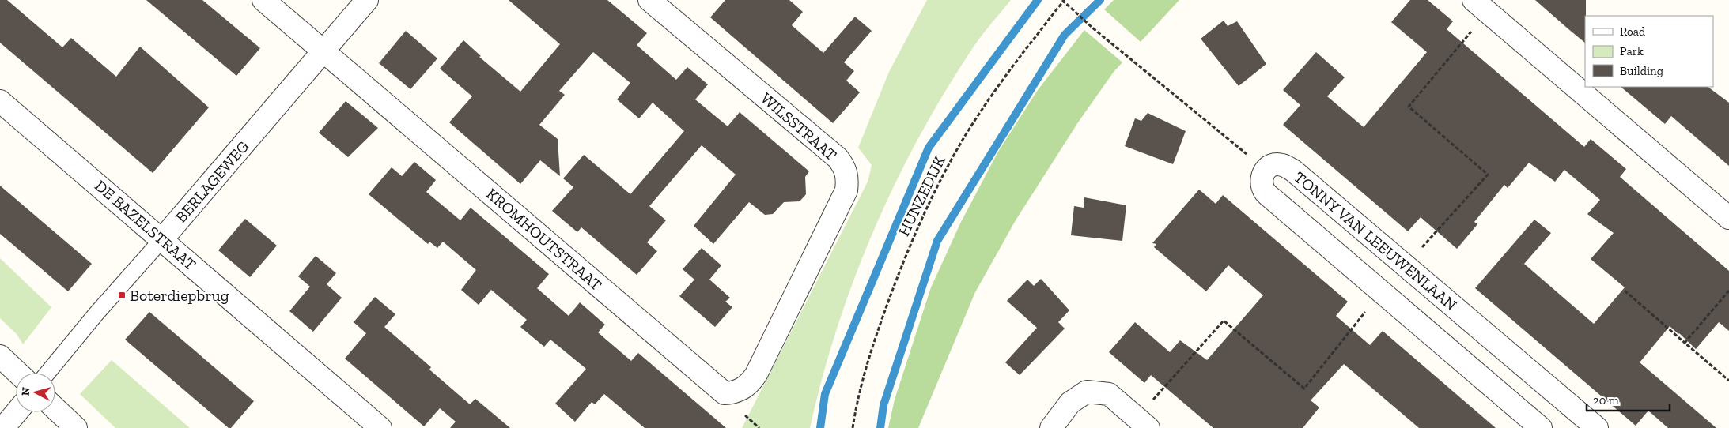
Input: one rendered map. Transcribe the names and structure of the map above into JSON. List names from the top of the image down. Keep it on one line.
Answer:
{"streets":{"street":["WILSSTRAAT","BERLAGEWEG","DE BAZELSTRAAT","KROMHOUTSTRAAT","TONNY VAN LEEUWENLAAN"],"path":["HUNZEDIJK"]},"crossings":[["WILSSTRAAT","KROMHOUTSTRAAT"],["BERLAGEWEG","DE BAZELSTRAAT"],["BERLAGEWEG","KROMHOUTSTRAAT"]],"places":{"transit":["Boterdiepbrug"]},"legend":["Road","Park","Building"],"scale_bar":"20 m","north":"left"}
